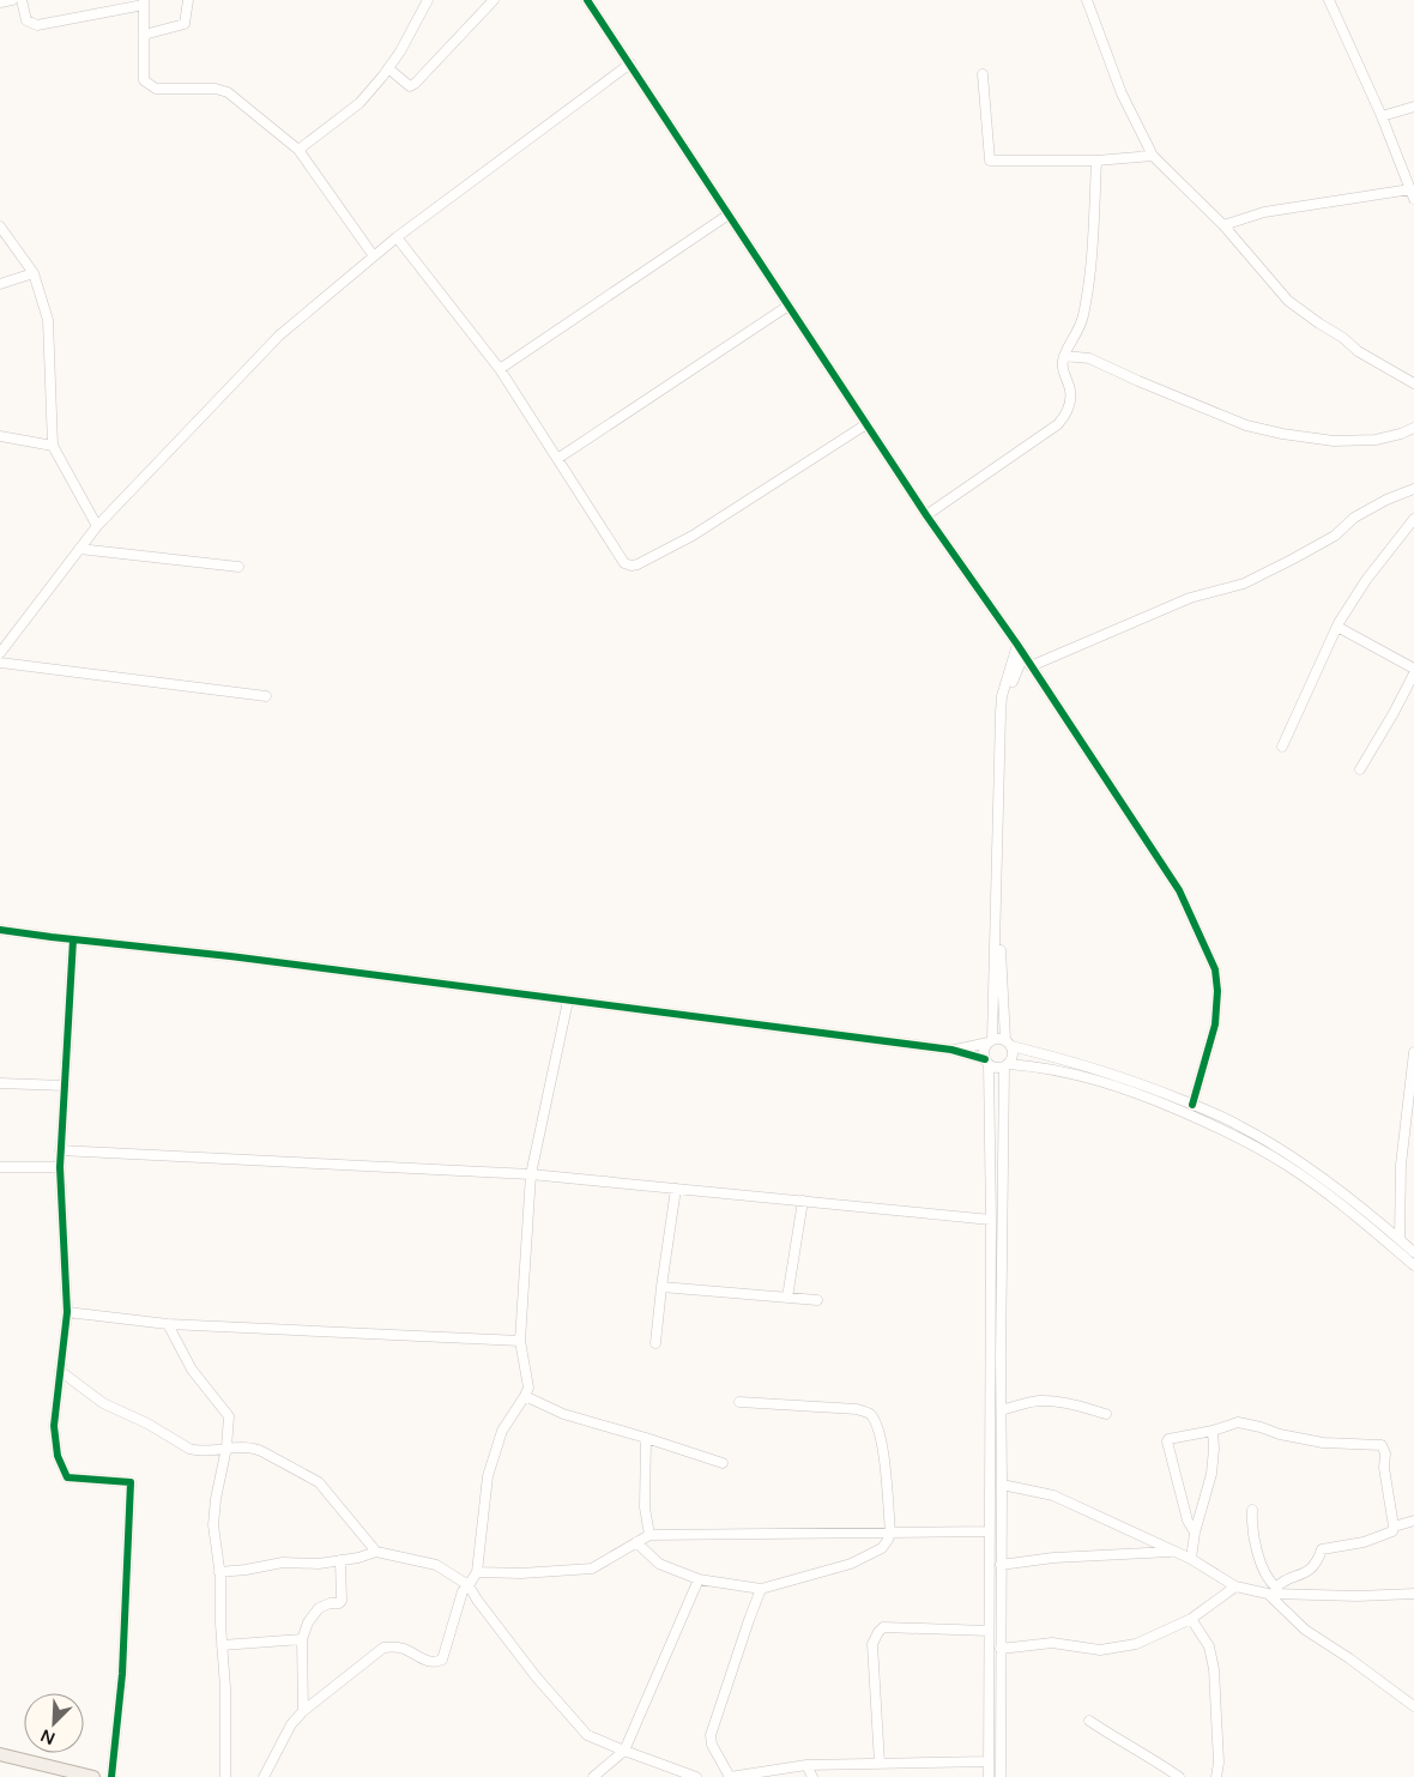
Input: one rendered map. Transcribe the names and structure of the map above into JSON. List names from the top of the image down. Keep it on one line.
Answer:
{"north":"bottom left"}
